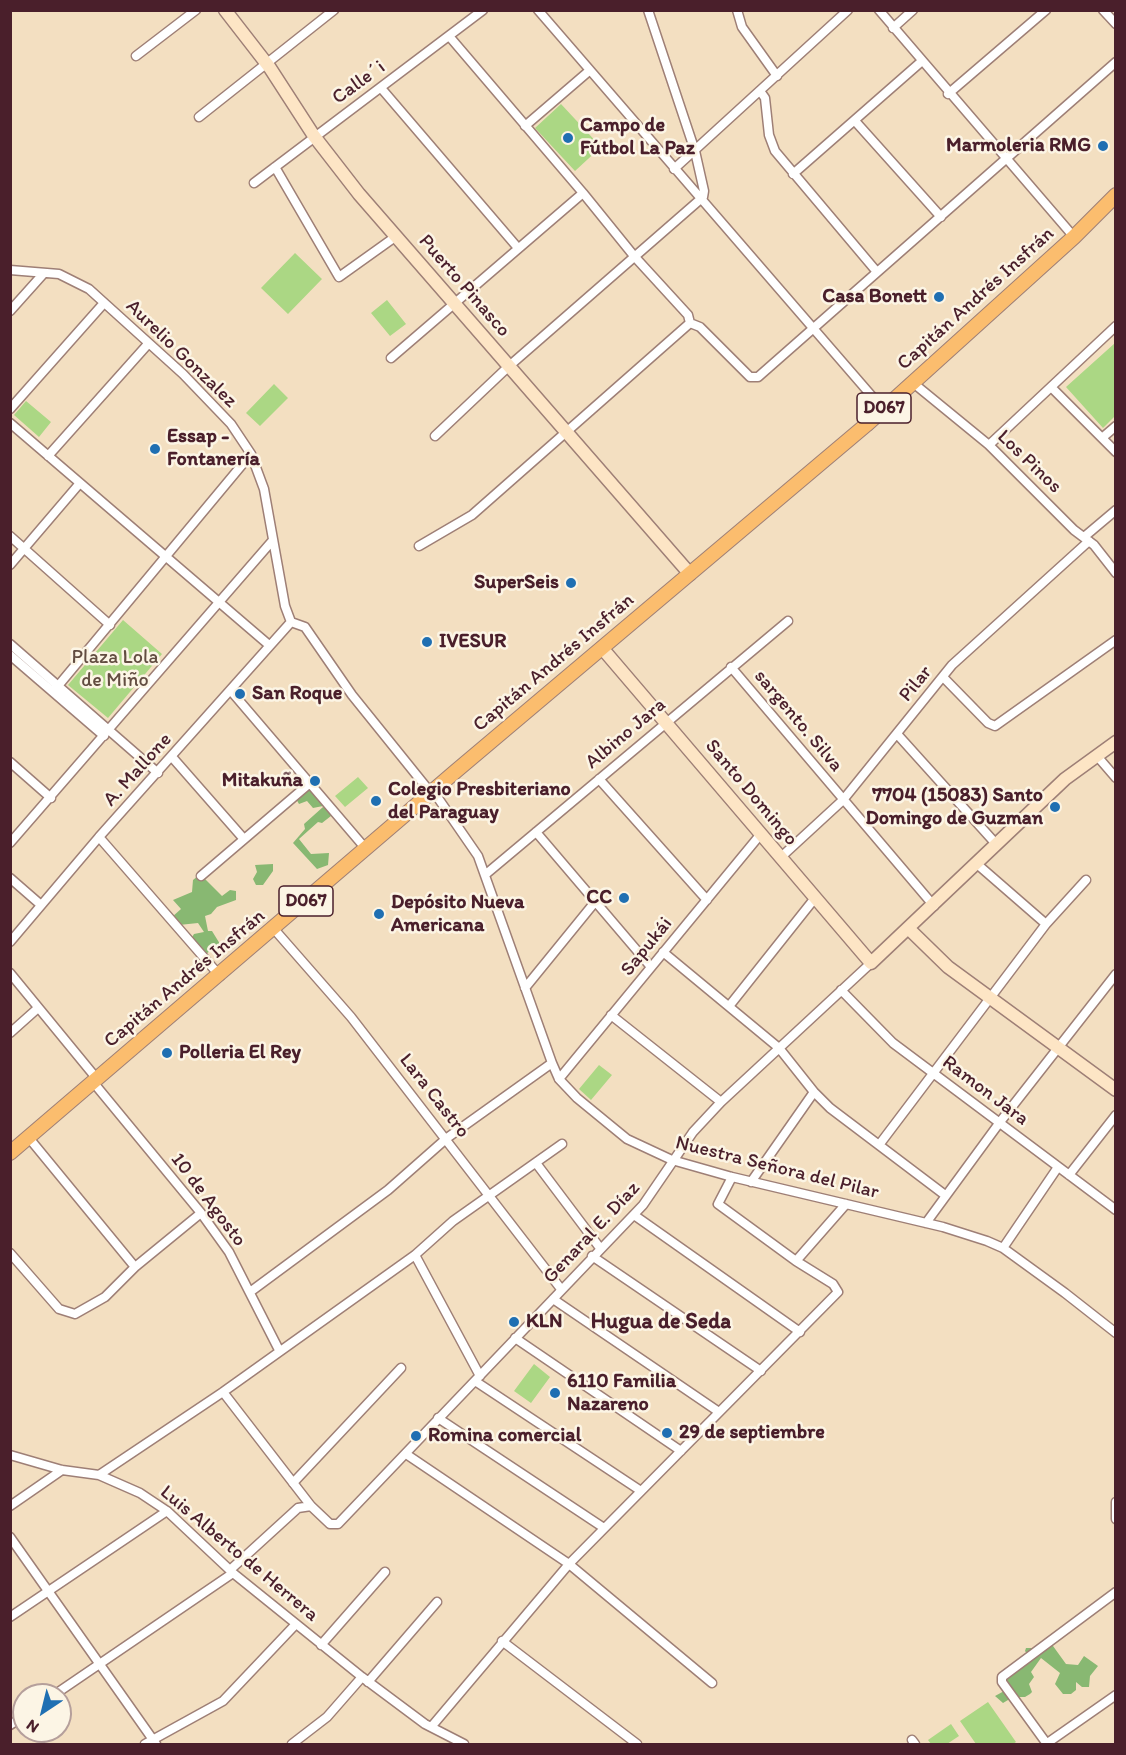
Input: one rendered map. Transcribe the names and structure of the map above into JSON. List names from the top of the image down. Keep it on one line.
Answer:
{"streets":{"main road":["Capitán Andrés Insfrán","D067"],"street":["Calle´i","Puerto Pinasco","Aurelio Gonzalez","Los Pinos","Pilar","sargento. Silva","Albino Jara","A. Mallone","Santo Domingo","Sapukái","Ramon Jara","Lara Castro","Nuestra Señora del Pilar","10 de Agosto","Genaral E. Díaz","Luis Alberto de Herrera"]},"crossings":[["Calle´i","Puerto Pinasco"],["Puerto Pinasco","Capitán Andrés Insfrán"],["Capitán Andrés Insfrán","Los Pinos"],["Capitán Andrés Insfrán","Santo Domingo"],["Capitán Andrés Insfrán","Lara Castro"],["Capitán Andrés Insfrán","Nuestra Señora del Pilar"],["Capitán Andrés Insfrán","10 de Agosto"],["Aurelio Gonzalez","A. Mallone"],["Los Pinos","Pilar"],["Pilar","sargento. Silva"],["Pilar","Santo Domingo"],["sargento. Silva","Albino Jara"],["Albino Jara","Santo Domingo"],["Albino Jara","Nuestra Señora del Pilar"],["Santo Domingo","Sapukái"],["Santo Domingo","Genaral E. Díaz"],["Sapukái","Nuestra Señora del Pilar"],["Ramon Jara","Genaral E. Díaz"],["Lara Castro","Genaral E. Díaz"],["Nuestra Señora del Pilar","Genaral E. Díaz"]],"districts":["Hugua de Seda"],"parks":["Plaza Lola de Miño"],"places":["Campo de Fútbol La Paz","Marmoleria RMG","Casa Bonett","Essap - Fontanería","SuperSeis","IVESUR","San Roque","Mitakuña","Colegio Presbiteriano del Paraguay","7704 (15083) Santo Domingo de Guzman","CC","Depósito Nueva Americana","Polleria El Rey","KLN","6110 Familia Nazareno","29 de septiembre","Romina comercial"],"north":"bottom left"}
